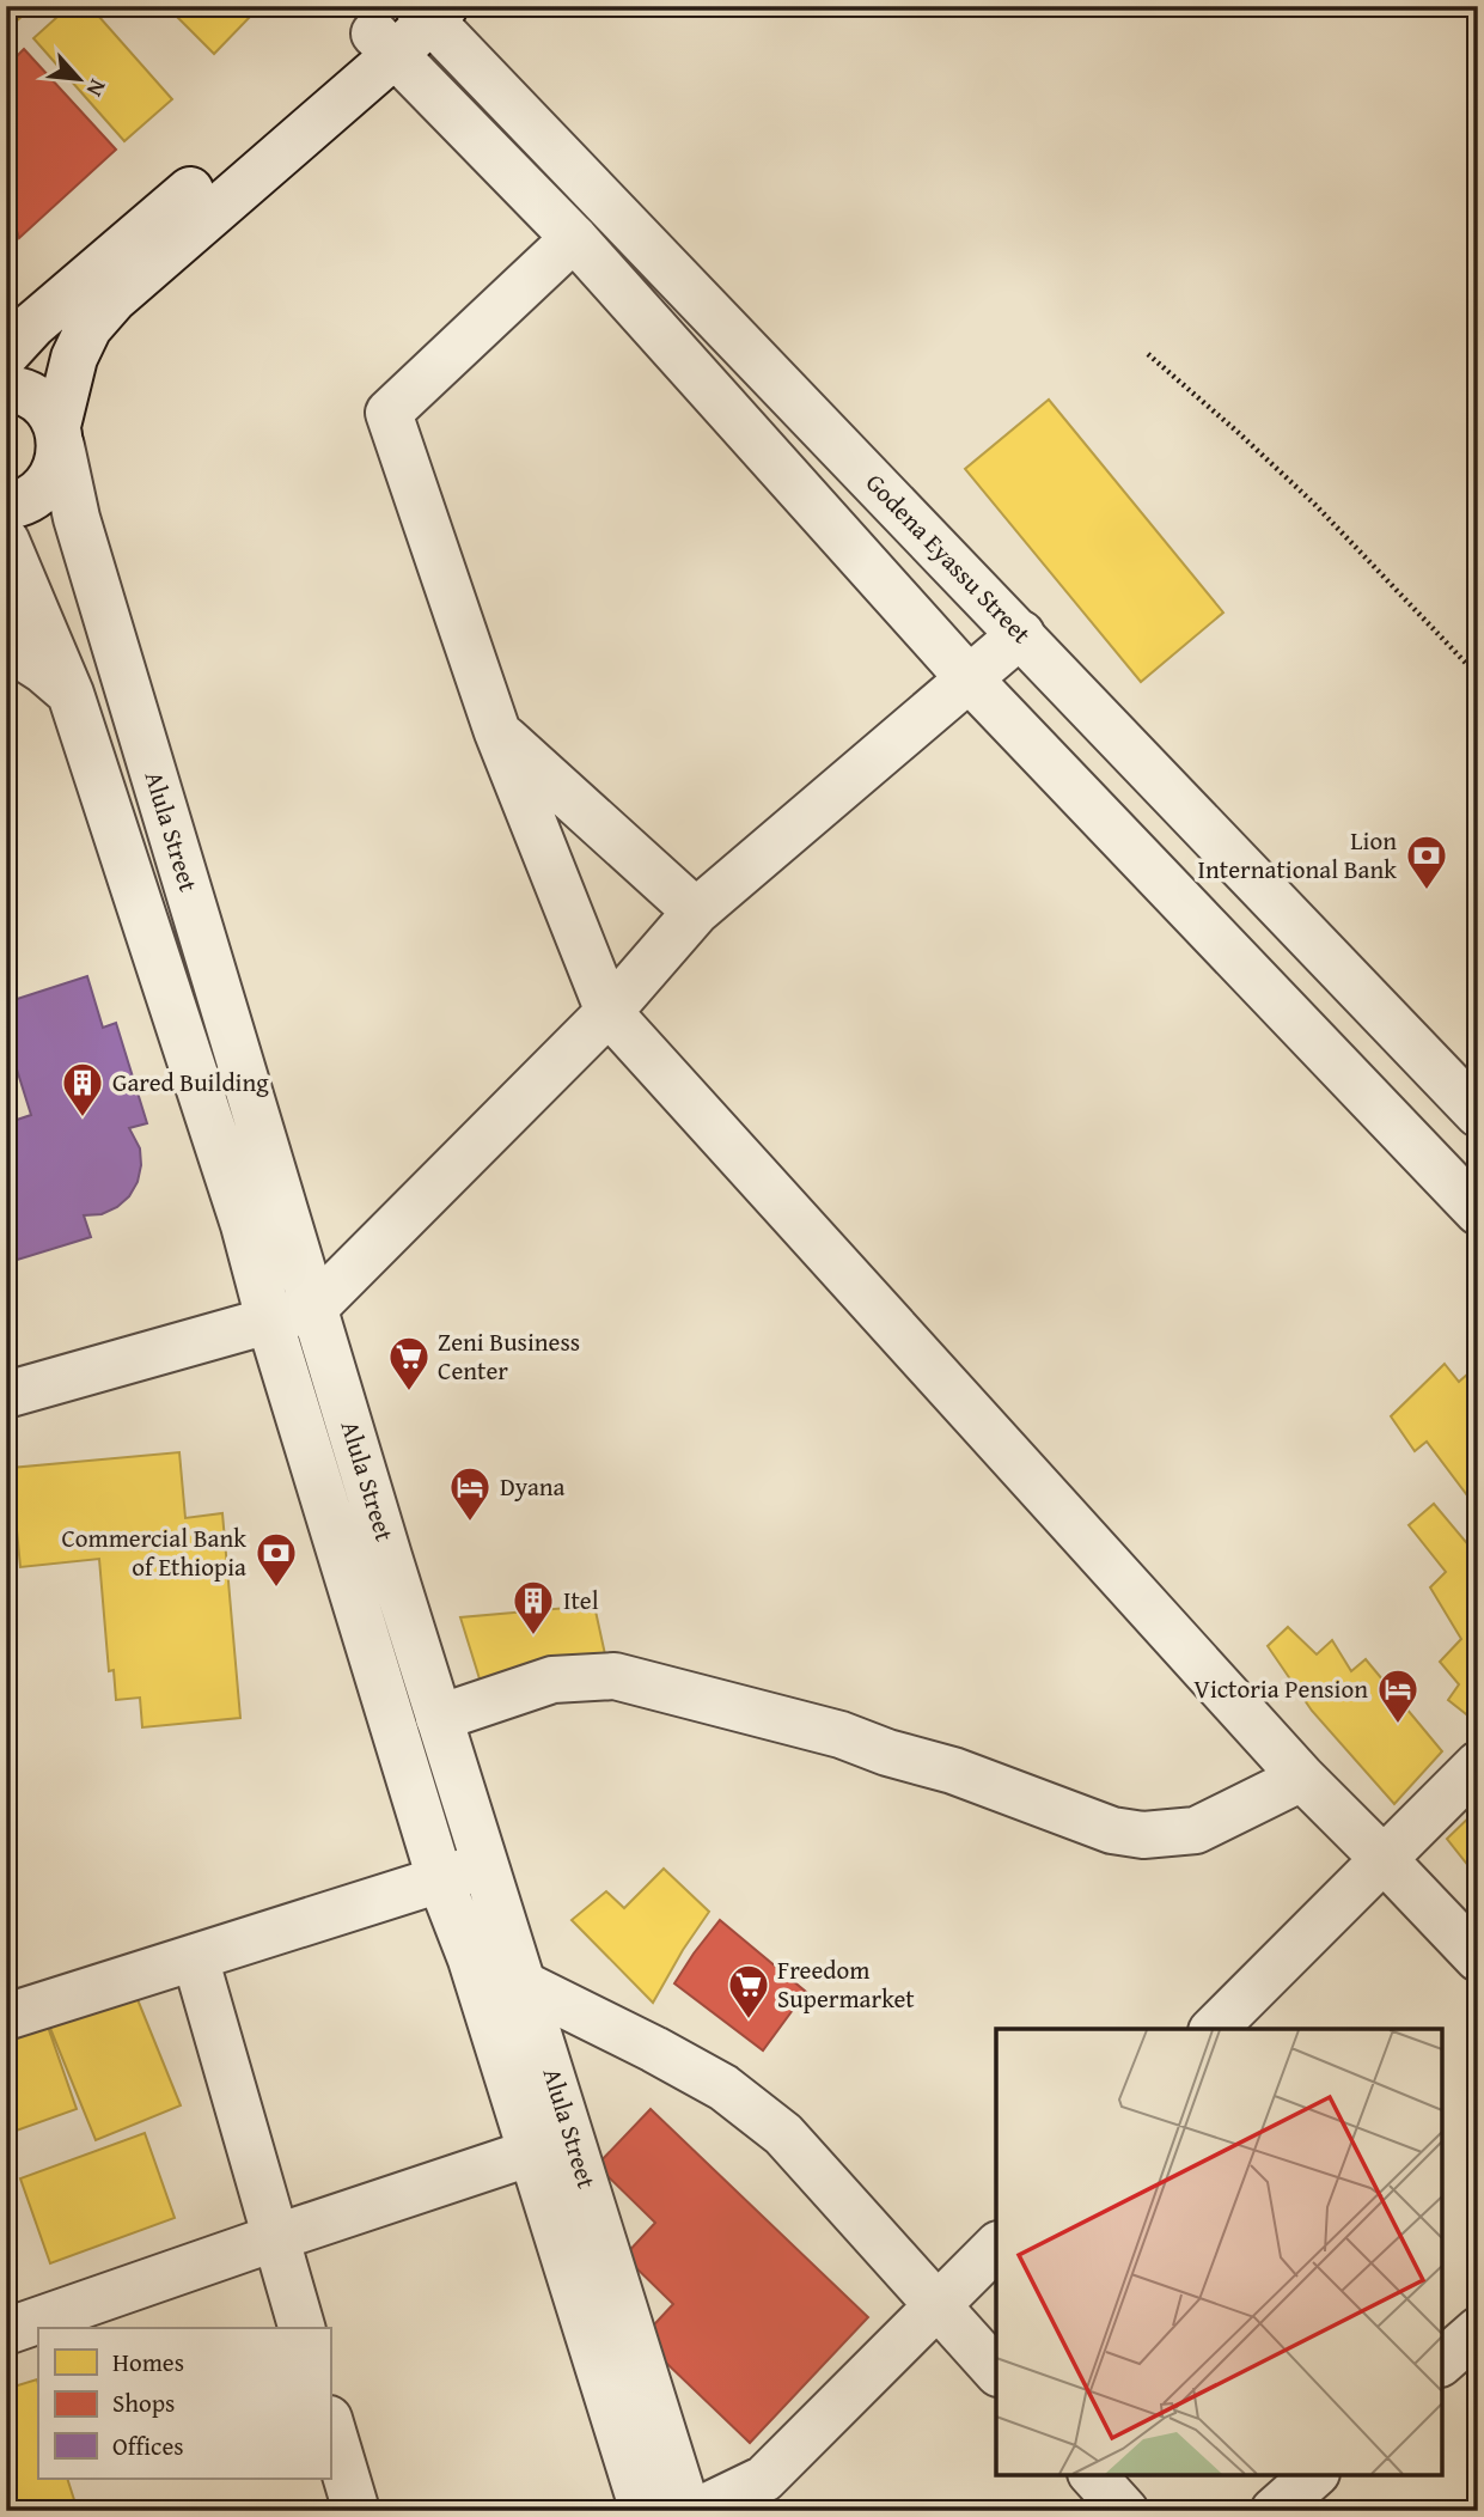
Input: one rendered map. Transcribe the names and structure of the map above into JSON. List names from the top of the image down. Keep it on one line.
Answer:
{"streets":{"street":["Godena Eyassu Street","Alula Street"]},"places":{"bank":["Lion International Bank","Commercial Bank of Ethiopia"],"building":["Gared Building","Itel"],"supermarket":["Zeni Business Center","Freedom Supermarket"],"hotel":["Dyana","Victoria Pension"]},"legend":["Homes","Shops","Offices"],"north":"bottom right"}
